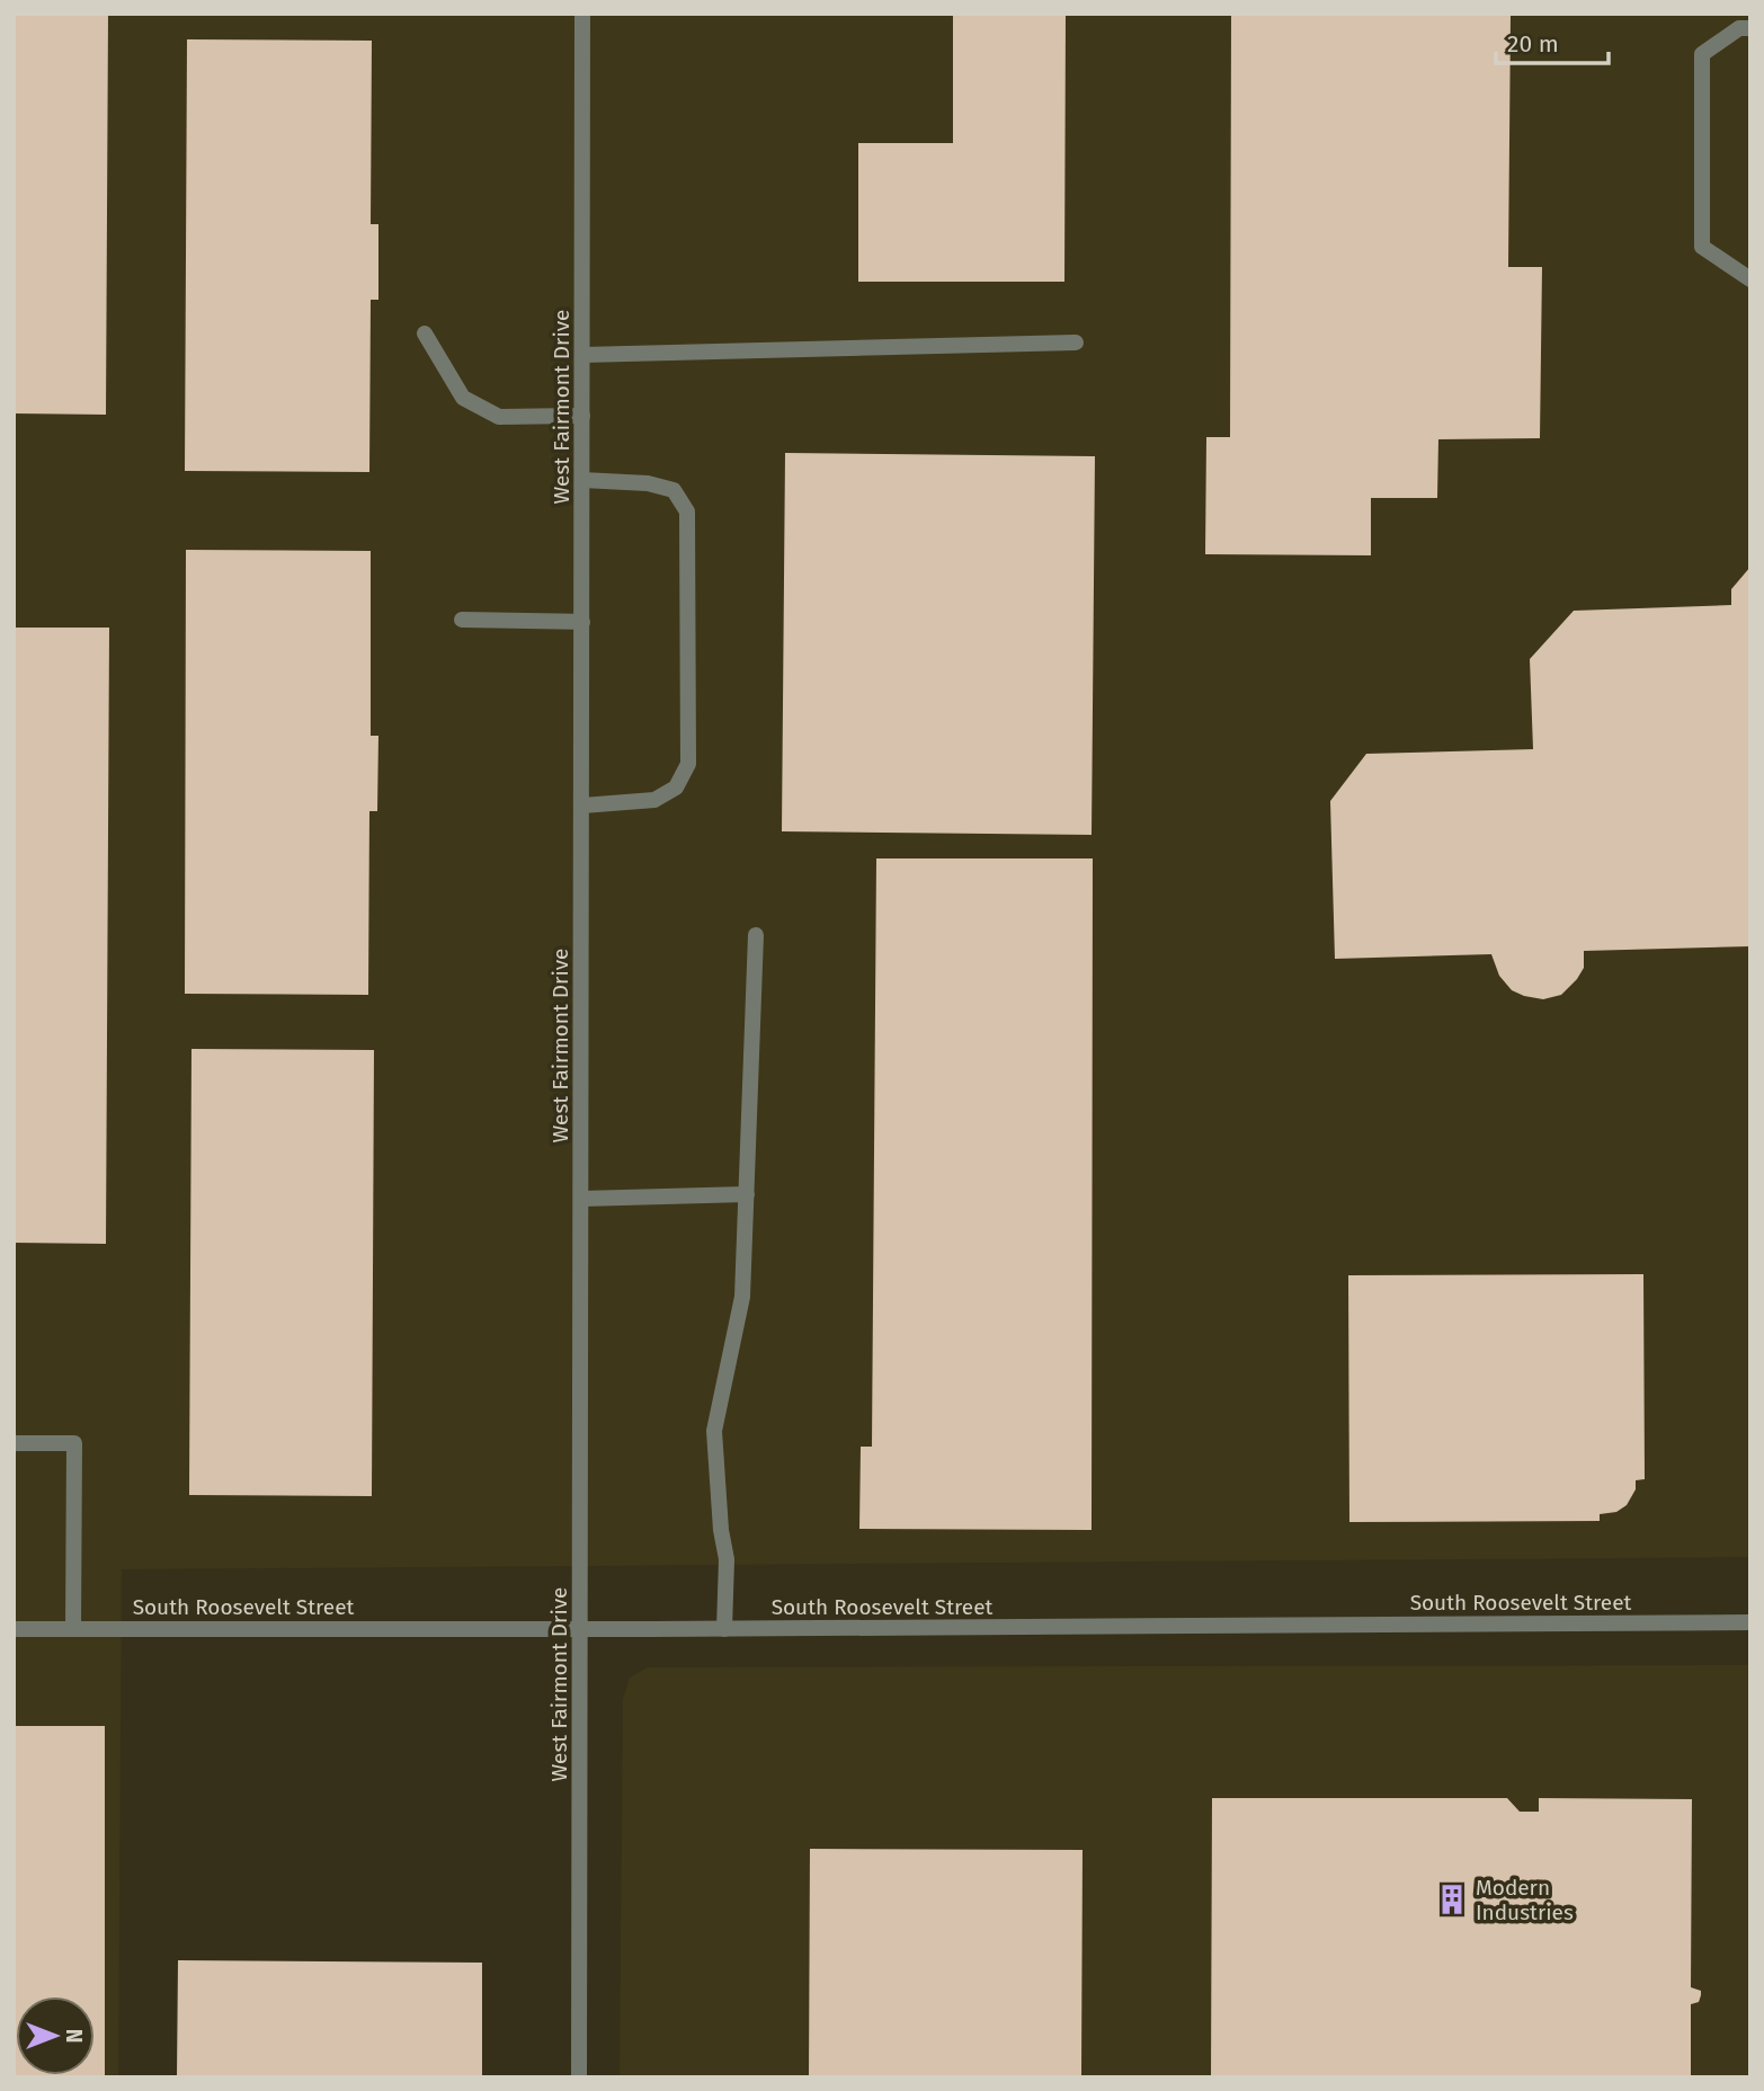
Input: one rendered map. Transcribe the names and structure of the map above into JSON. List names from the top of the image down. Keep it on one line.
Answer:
{"streets":{"street":["West Fairmont Drive","South Roosevelt Street"]},"crossings":[["West Fairmont Drive","South Roosevelt Street"]],"places":{"building":["Modern Industries"]},"scale_bar":"20 m","north":"right"}
